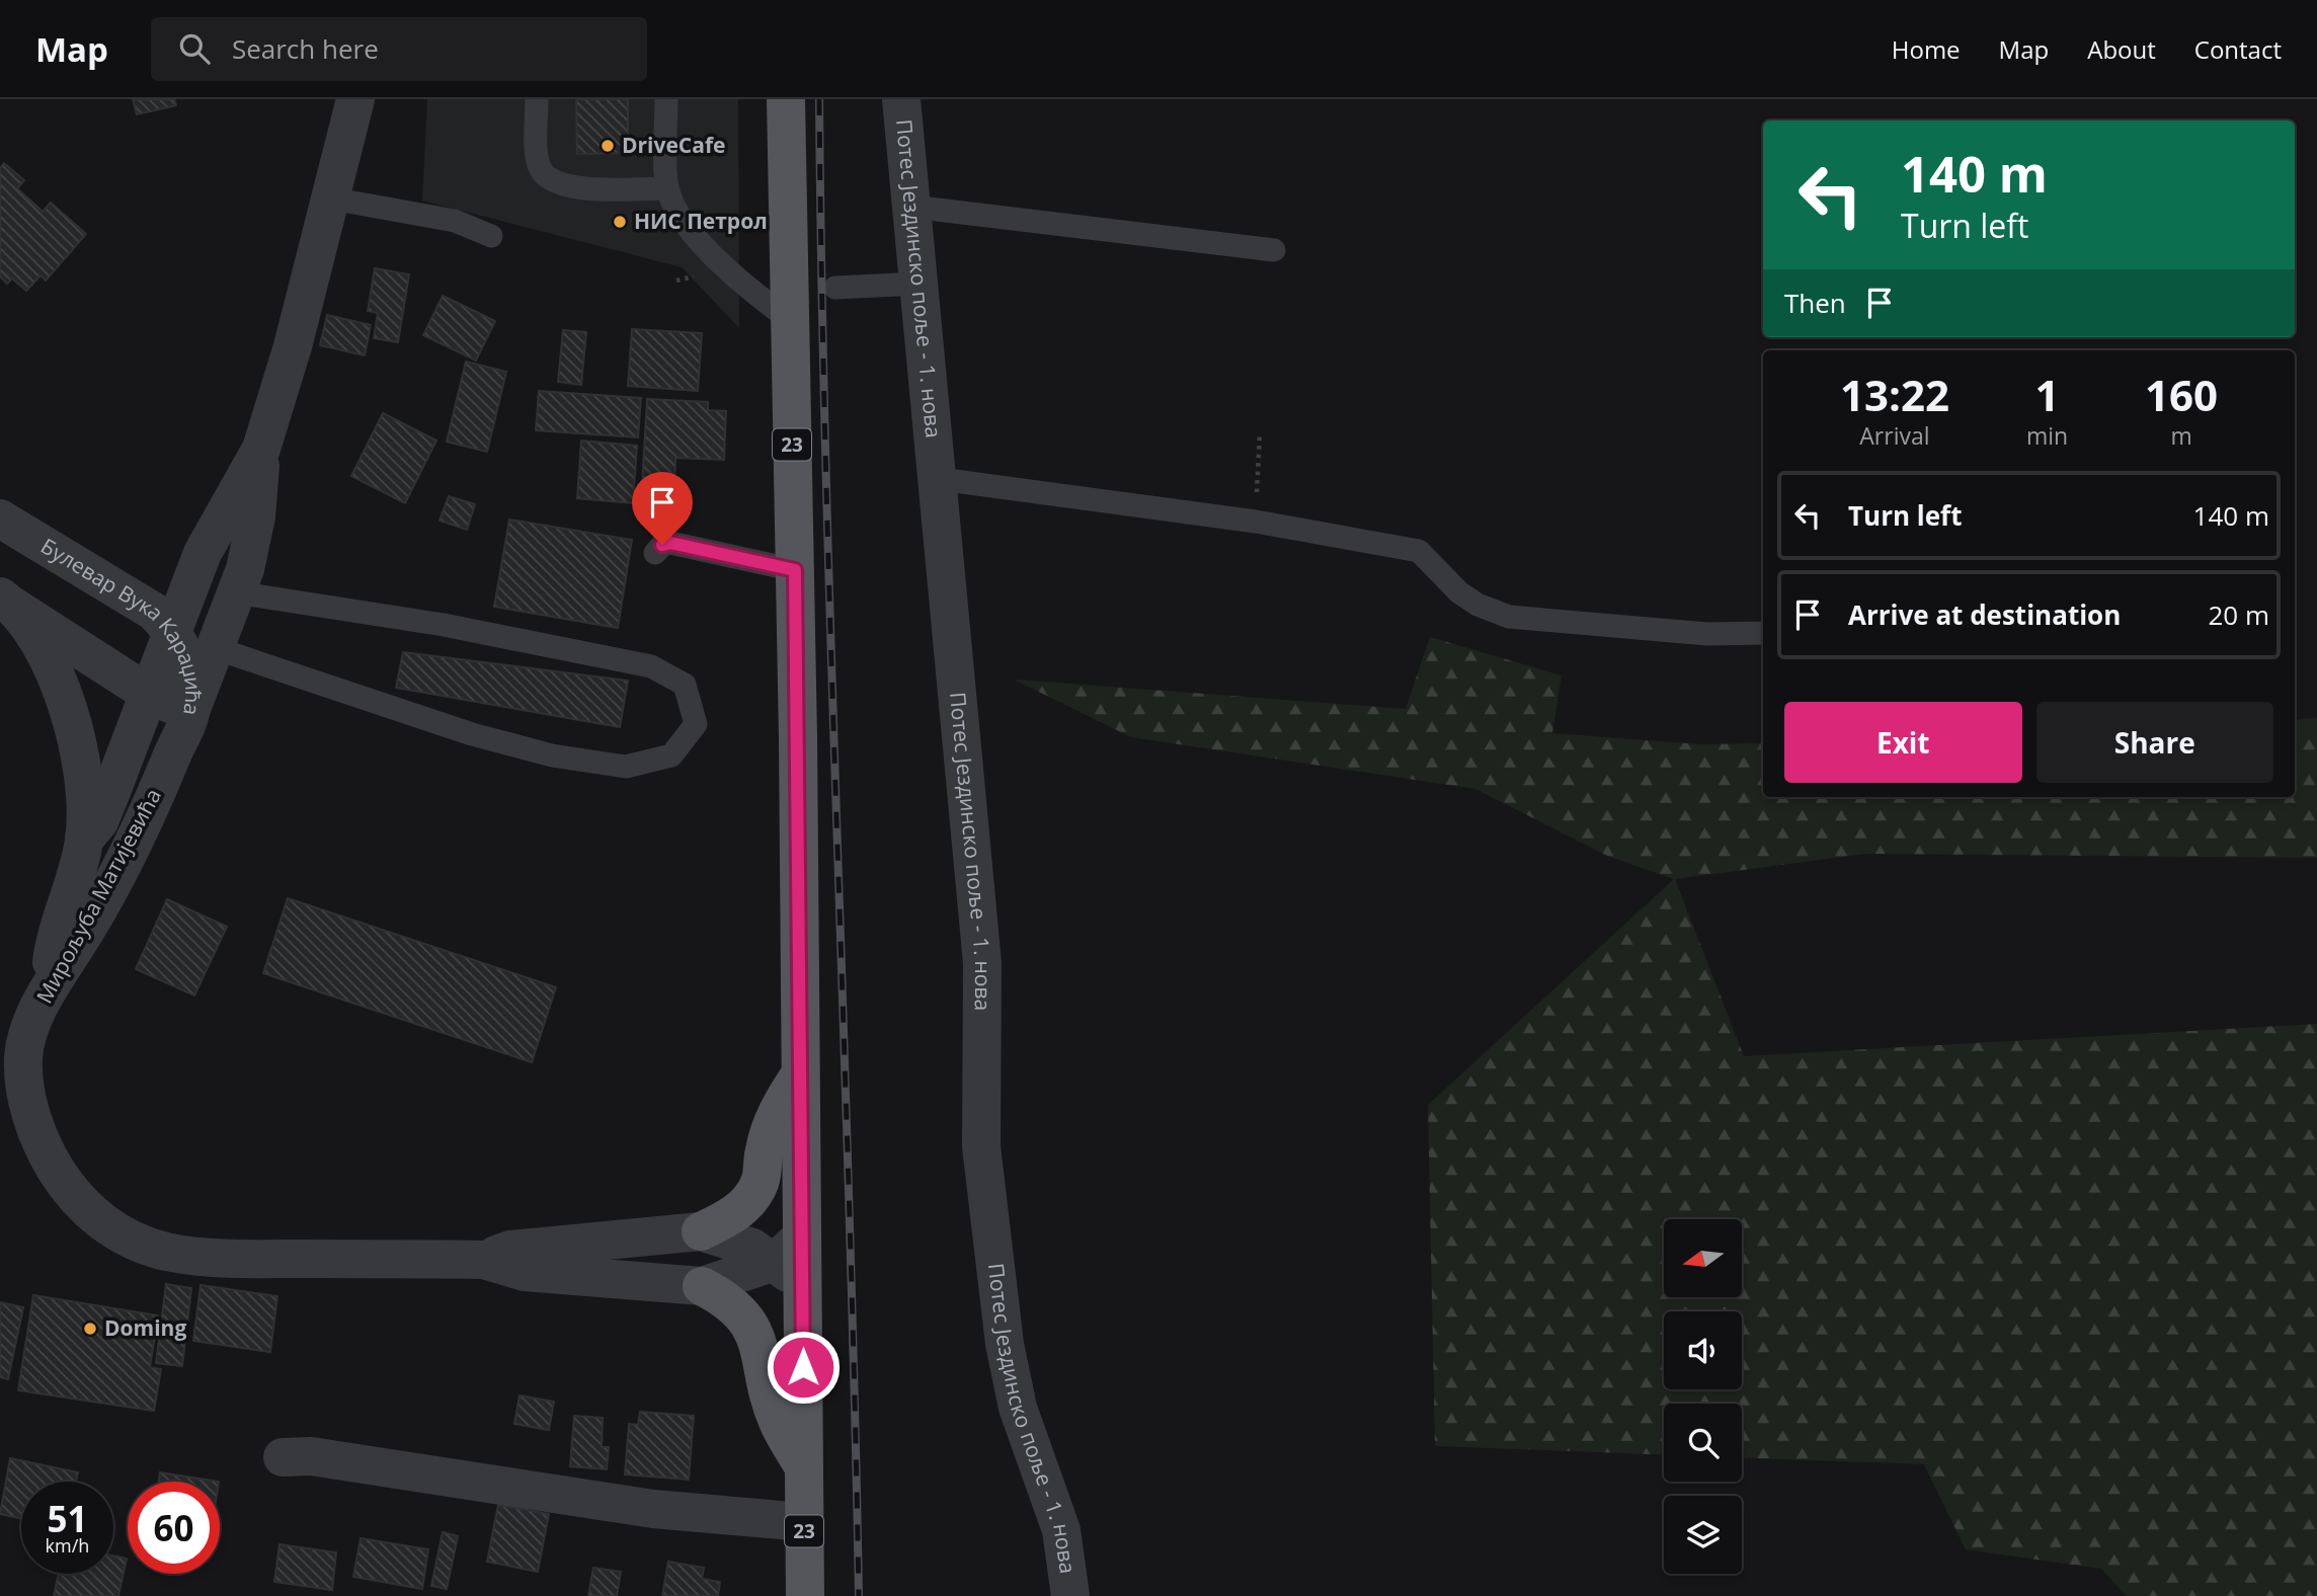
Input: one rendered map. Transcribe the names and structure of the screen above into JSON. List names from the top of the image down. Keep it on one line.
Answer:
{"streets":{"main road":["23"],"street":["Потес Јездинско поље - 1. нова","Булевар Вука Караџића","Мирољуба Матијевића"]},"crossings":[["Булевар Вука Караџића","Мирољуба Матијевића"]],"places":["DriveCafe","НИС Петрол","Doming"],"north":"left","page":{"header":"Map","search":"Search here","nav":["Home","Map","About","Contact"],"turn":["140 m","Turn left"],"then":"Then","eta":["13:22","Arrival","1","min","160","m"],"list":[{"name":"Turn left","value":"140 m"},{"name":"Arrive at destination","value":"20 m"}],"buttons":["Exit","Share"],"speed":"51 km/h","limit":"60"}}
